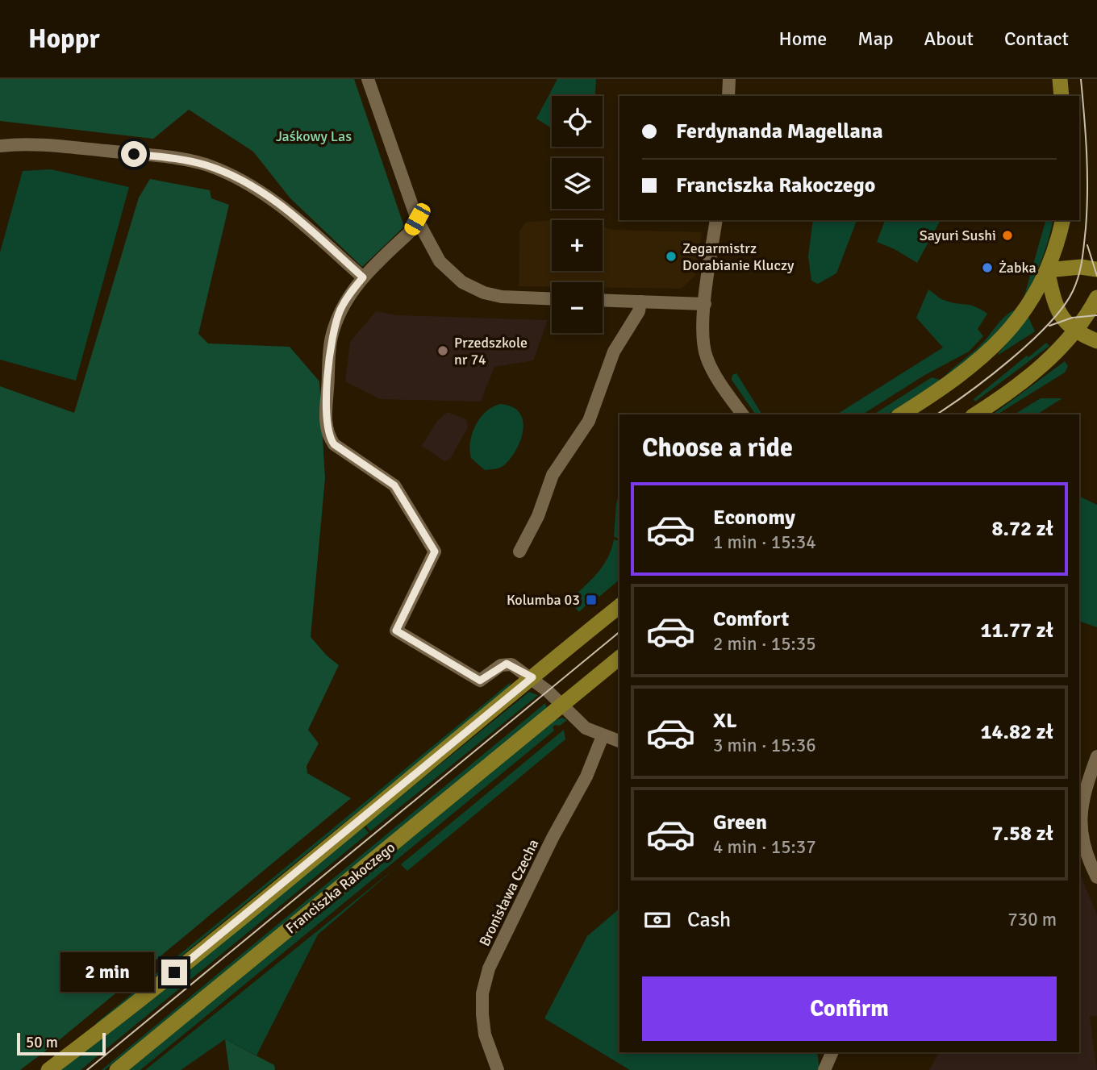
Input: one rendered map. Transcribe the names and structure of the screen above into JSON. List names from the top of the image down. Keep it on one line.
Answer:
{"streets":{"main road":["Franciszka Rakoczego"],"street":["Bronisława Czecha"]},"parks":["Jaśkowy Las"],"places":{"other":["Sayuri Sushi","Zegarmistrz Dorabianie Kluczy","Żabka","Przedszkole nr 74"],"transit":["Kolumba 03"]},"scale_bar":"50 m","page":{"header":"Hoppr","nav":["Home","Map","About","Contact"],"map_buttons":["+","−"],"banner":["Ferdynanda Magellana","Franciszka Rakoczego"],"heading":"Choose a ride","list":[{"name":"Economy","note":"1 min · 15:34","value":"8.72 zł"},{"name":"Comfort","note":"2 min · 15:35","value":"11.77 zł"},{"name":"XL","note":"3 min · 15:36","value":"14.82 zł"},{"name":"Green","note":"4 min · 15:37","value":"7.58 zł"}],"pay":["Cash","730 m"],"bubble":"2 min","buttons":"Confirm","scale":"50 m"}}
